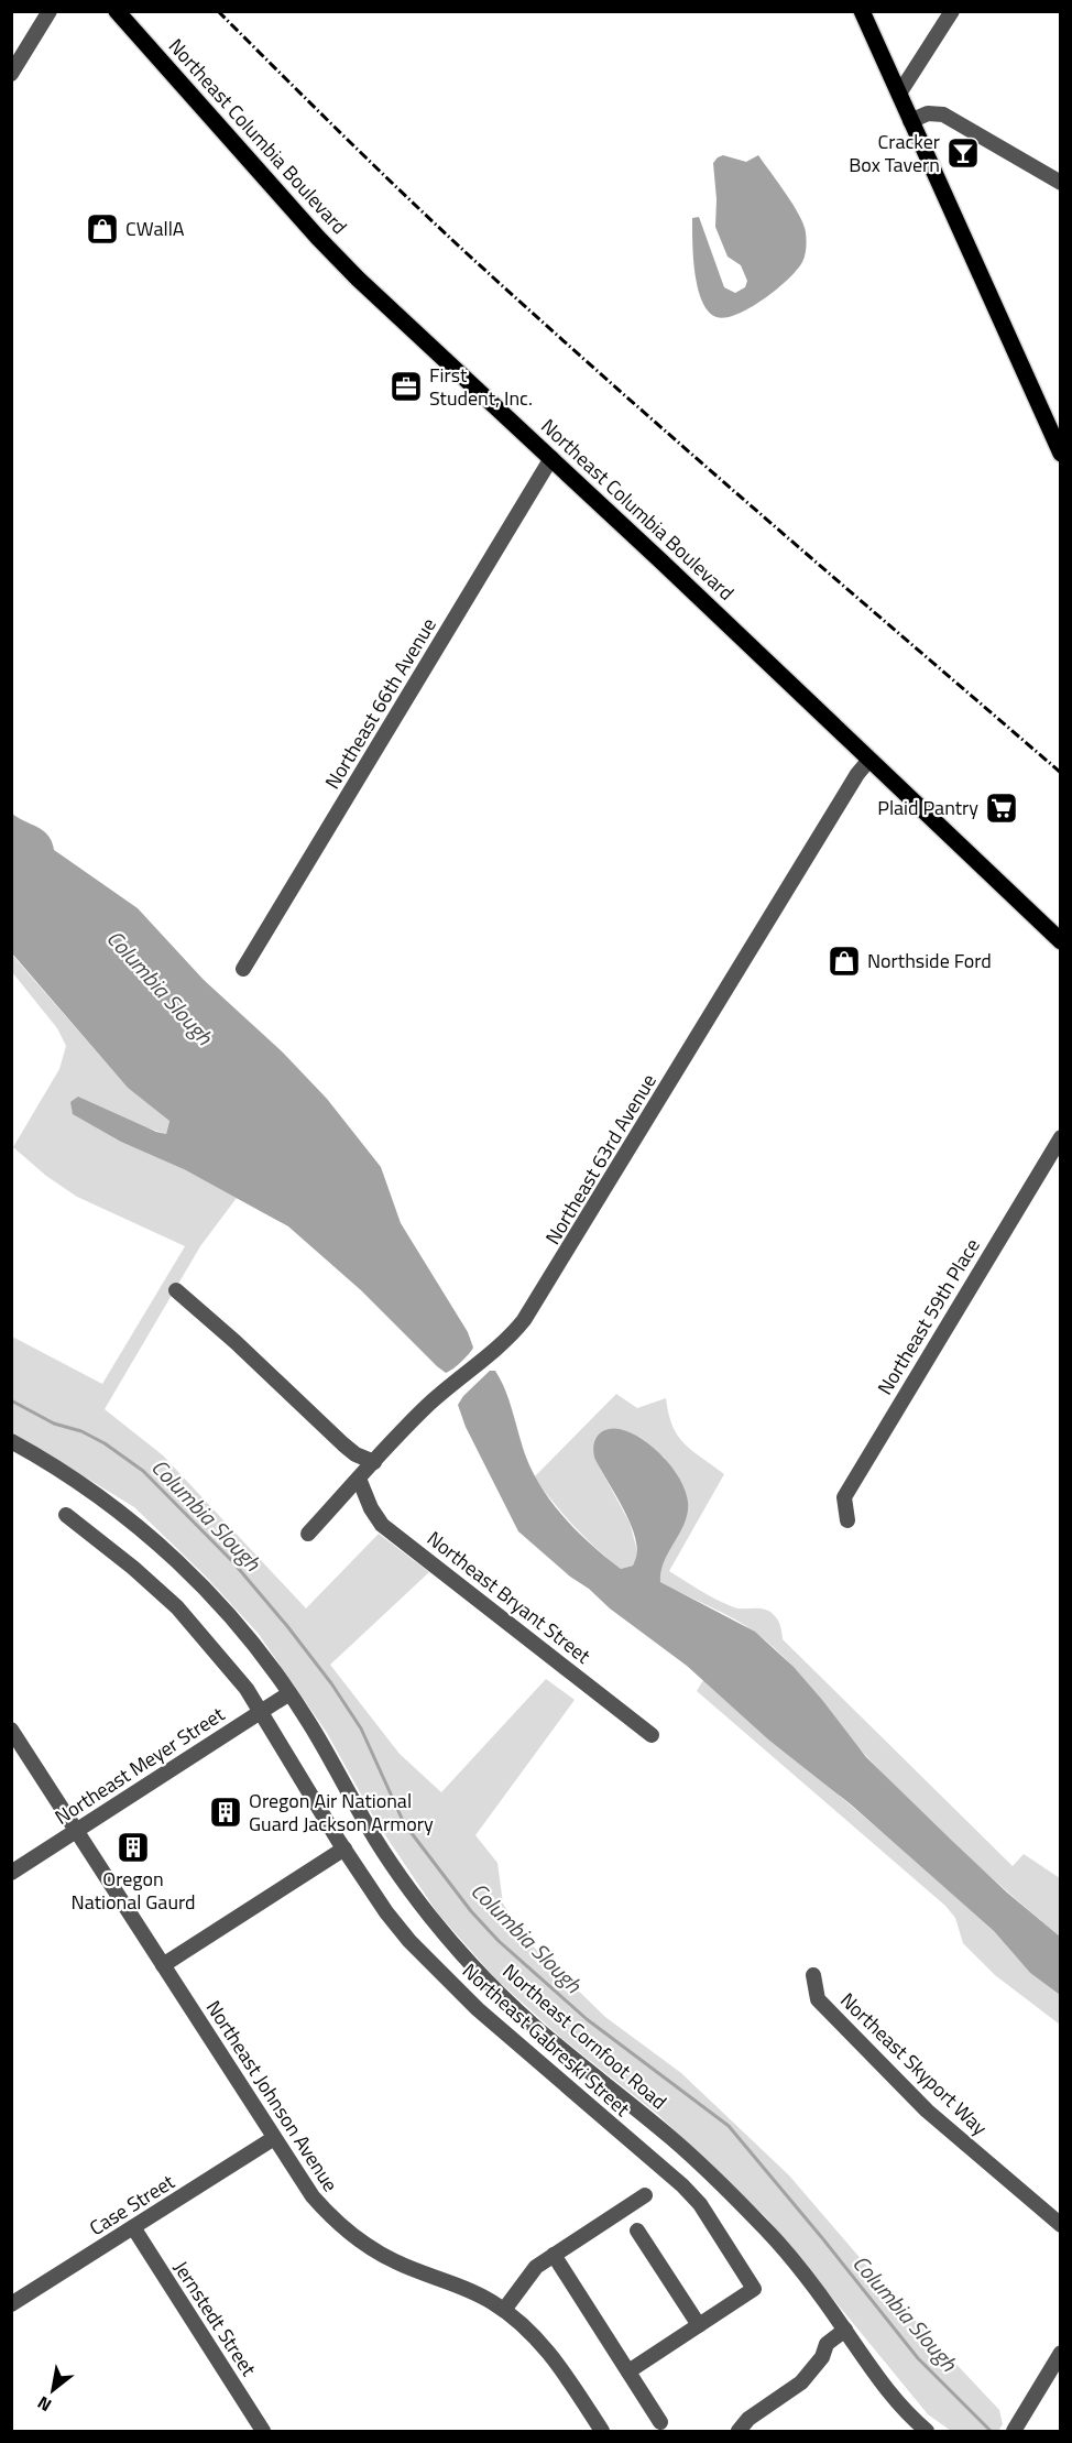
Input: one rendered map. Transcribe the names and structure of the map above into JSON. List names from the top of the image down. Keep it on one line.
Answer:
{"streets":{"main road":["Northeast Columbia Boulevard"],"street":["Northeast 66th Avenue","Northeast 63rd Avenue","Northeast 59th Place","Northeast Bryant Street","Northeast Meyer Street","Northeast Cornfoot Road","Northeast Gabreski Street","Northeast Skyport Way","Northeast Johnson Avenue","Case Street","Jernstedt Street"]},"crossings":[["Northeast Columbia Boulevard","Northeast 66th Avenue"],["Northeast Columbia Boulevard","Northeast 63rd Avenue"],["Northeast 63rd Avenue","Northeast Bryant Street"],["Northeast Meyer Street","Northeast Cornfoot Road"],["Northeast Meyer Street","Northeast Gabreski Street"],["Northeast Meyer Street","Northeast Johnson Avenue"],["Northeast Johnson Avenue","Case Street"],["Case Street","Jernstedt Street"]],"water":["Columbia Slough"],"places":{"bar":["Cracker Box Tavern"],"shop":["CWallA","Northside Ford"],"office":["First Student, Inc."],"supermarket":["Plaid Pantry"],"building":["Oregon Air National Guard Jackson Armory","Oregon National Gaurd"]},"north":"bottom left"}
